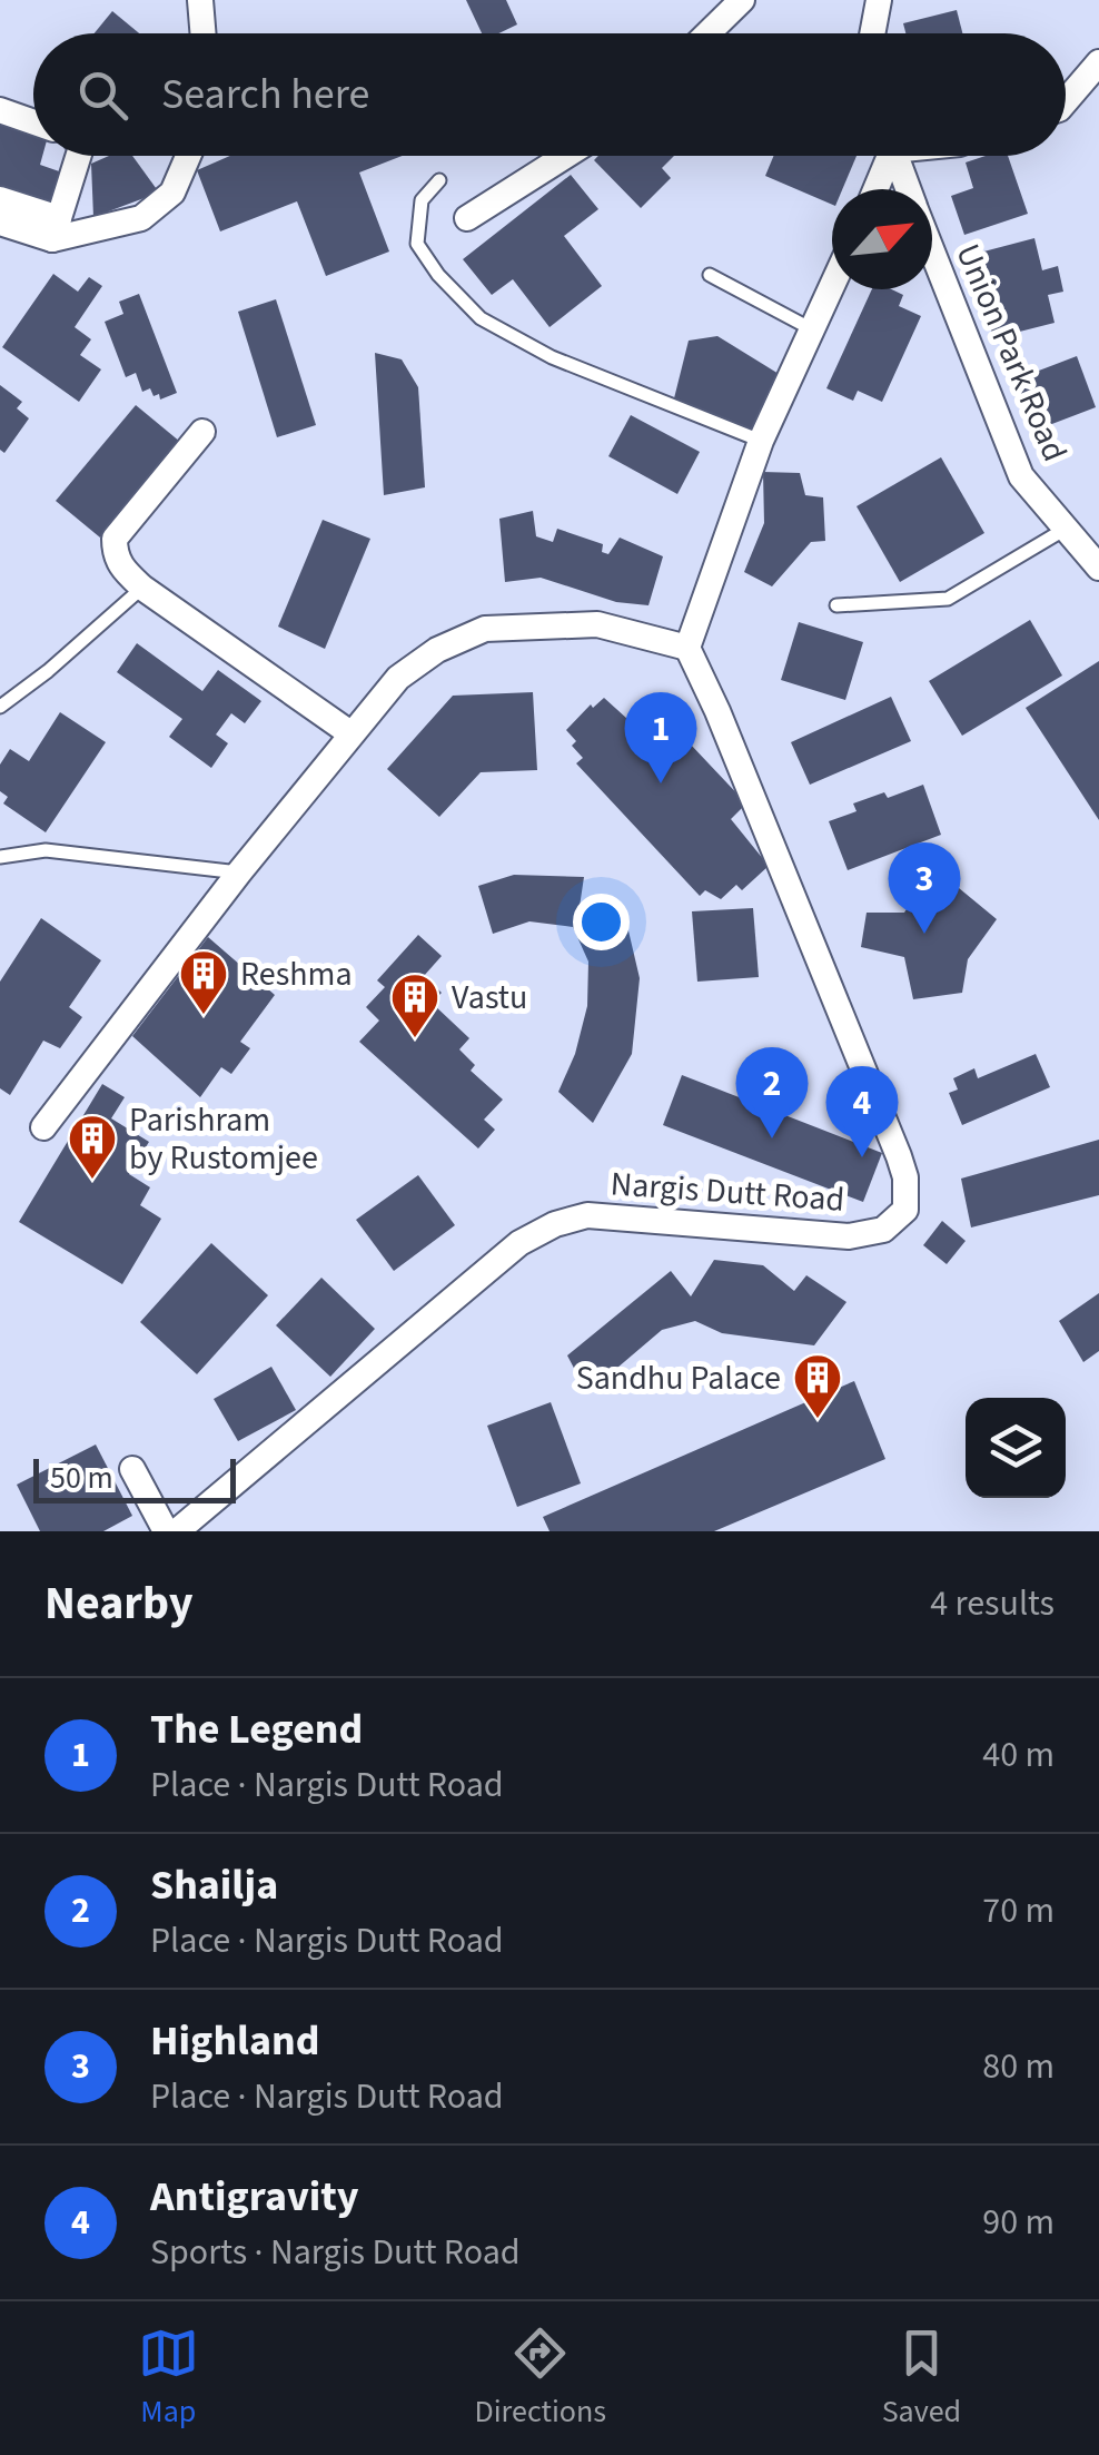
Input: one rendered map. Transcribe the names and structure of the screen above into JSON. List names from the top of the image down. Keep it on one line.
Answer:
{"streets":{"street":["Union Park Road","Nargis Dutt Road"]},"places":{"building":["Reshma","Vastu","Parishram by Rustomjee","Sandhu Palace"]},"scale_bar":"50 m","north":"top right","page":{"search":"Search here","pins":["1","3","2","4"],"scale":"50 m","heading":["Nearby","4 results"],"list":[{"mark":"1","name":"The Legend","note":"Place · Nargis Dutt Road","value":"40 m"},{"mark":"2","name":"Shailja","note":"Place · Nargis Dutt Road","value":"70 m"},{"mark":"3","name":"Highland","note":"Place · Nargis Dutt Road","value":"80 m"},{"mark":"4","name":"Antigravity","note":"Sports · Nargis Dutt Road","value":"90 m"}],"nav":["Map","Directions","Saved"]}}
